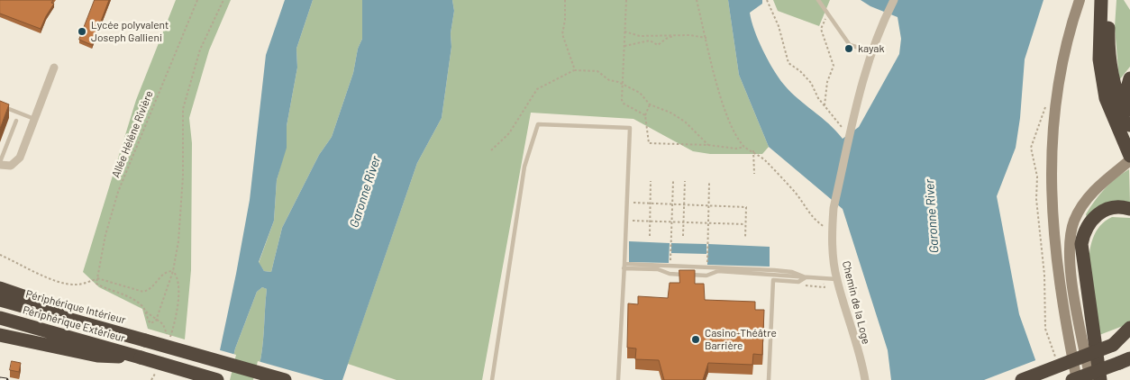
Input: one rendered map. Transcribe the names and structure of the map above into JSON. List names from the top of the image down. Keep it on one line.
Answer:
{"streets":{"highway":["Périphérique Intérieur","Périphérique Extérieur"],"street":["Chemin de la Loge"],"path":["Allée Hélène Rivière"]},"water":["Garonne River"],"places":["Lycée polyvalent Joseph Gallieni","kayak","Casino-Théâtre Barrière"]}
